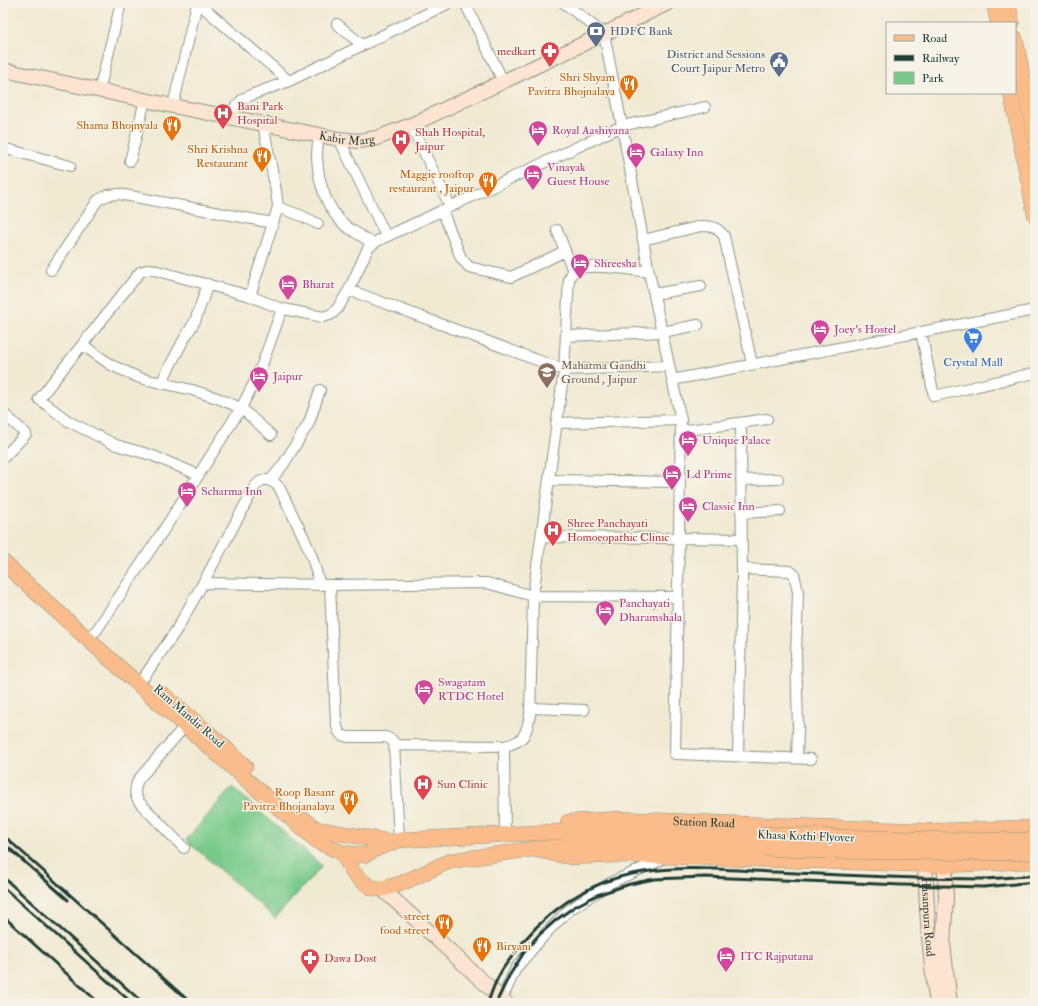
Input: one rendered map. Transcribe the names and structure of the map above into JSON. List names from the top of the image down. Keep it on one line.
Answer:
{"streets":{"main road":["Ram Mandir Road","Station Road","Khasa Kothi Flyover"],"street":["Kabir Marg","Hasanpura Road"]},"crossings":[["Ram Mandir Road","Station Road"],["Station Road","Khasa Kothi Flyover"],["Station Road","Hasanpura Road"]],"places":{"bank":["HDFC Bank"],"pharmacy":["medkart","Dawa Dost"],"public building":["District and Sessions Court Jaipur Metro"],"restaurant":["Shri Shyam Pavitra Bhojnalaya","Shama Bhojnyala","Shri Krishna Restaurant","Maggie rooftop restaurant , Jaipur","Roop Basant Pavitra Bhojanalaya","street food street","Biryani"],"hospital":["Bani Park Hospital","Shah Hospital, Jaipur","Shree Panchayati Homoeopathic Clinic","Sun Clinic"],"hotel":["Royal Aashiyana","Galaxy Inn","Vinayak Guest House","Shreesha","Bharat","Joey's Hostel","Jaipur","Unique Palace","Ld Prime","Scharma Inn","Classic Inn","Panchayati Dharamshala","Swagatam RTDC Hotel","ITC Rajputana"],"supermarket":["Crystal Mall"],"school or university":["Mahatma Gandhi Ground , Jaipur"]},"legend":["Road","Railway","Park"]}
